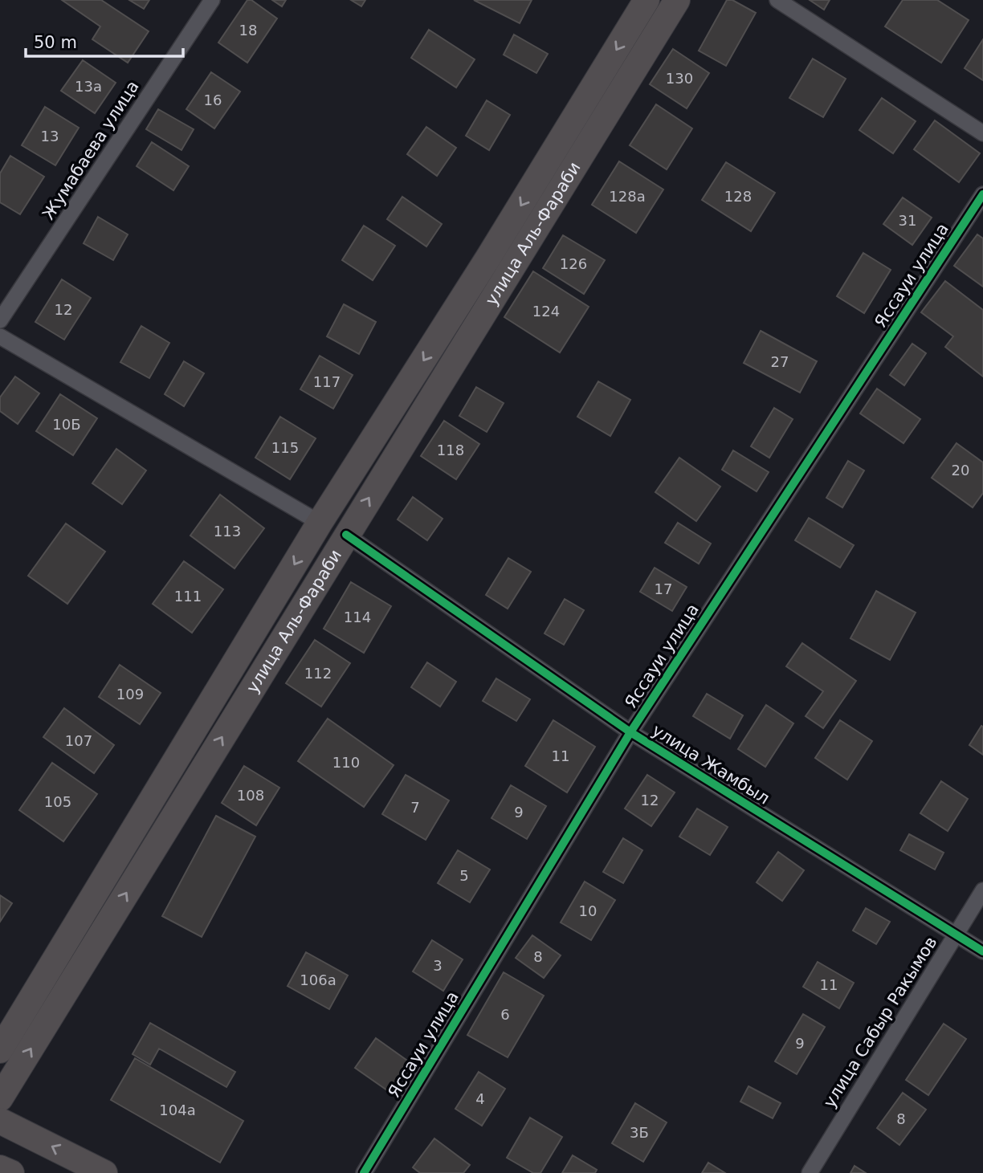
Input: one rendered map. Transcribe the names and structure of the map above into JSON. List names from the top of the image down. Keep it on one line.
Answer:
{"streets":{"main road":["улица Аль-Фараби"],"street":["Жумабаева улица","Яссауи улица","улица Жамбыл","улица Сабыр Ракымов"]},"crossings":[["улица Аль-Фараби","улица Жамбыл"],["Яссауи улица","улица Жамбыл"],["улица Жамбыл","улица Сабыр Ракымов"]],"house_numbers":["18","130","13а","16","13","128а","128","31","126","12","124","27","117","10Б","115","118","20","113","17","111","114","112","109","107","11","110","108","12","105","7","9","5","10","8","3","106а","11","6","9","4","104а","8","3Б"],"scale_bar":"50 m"}
